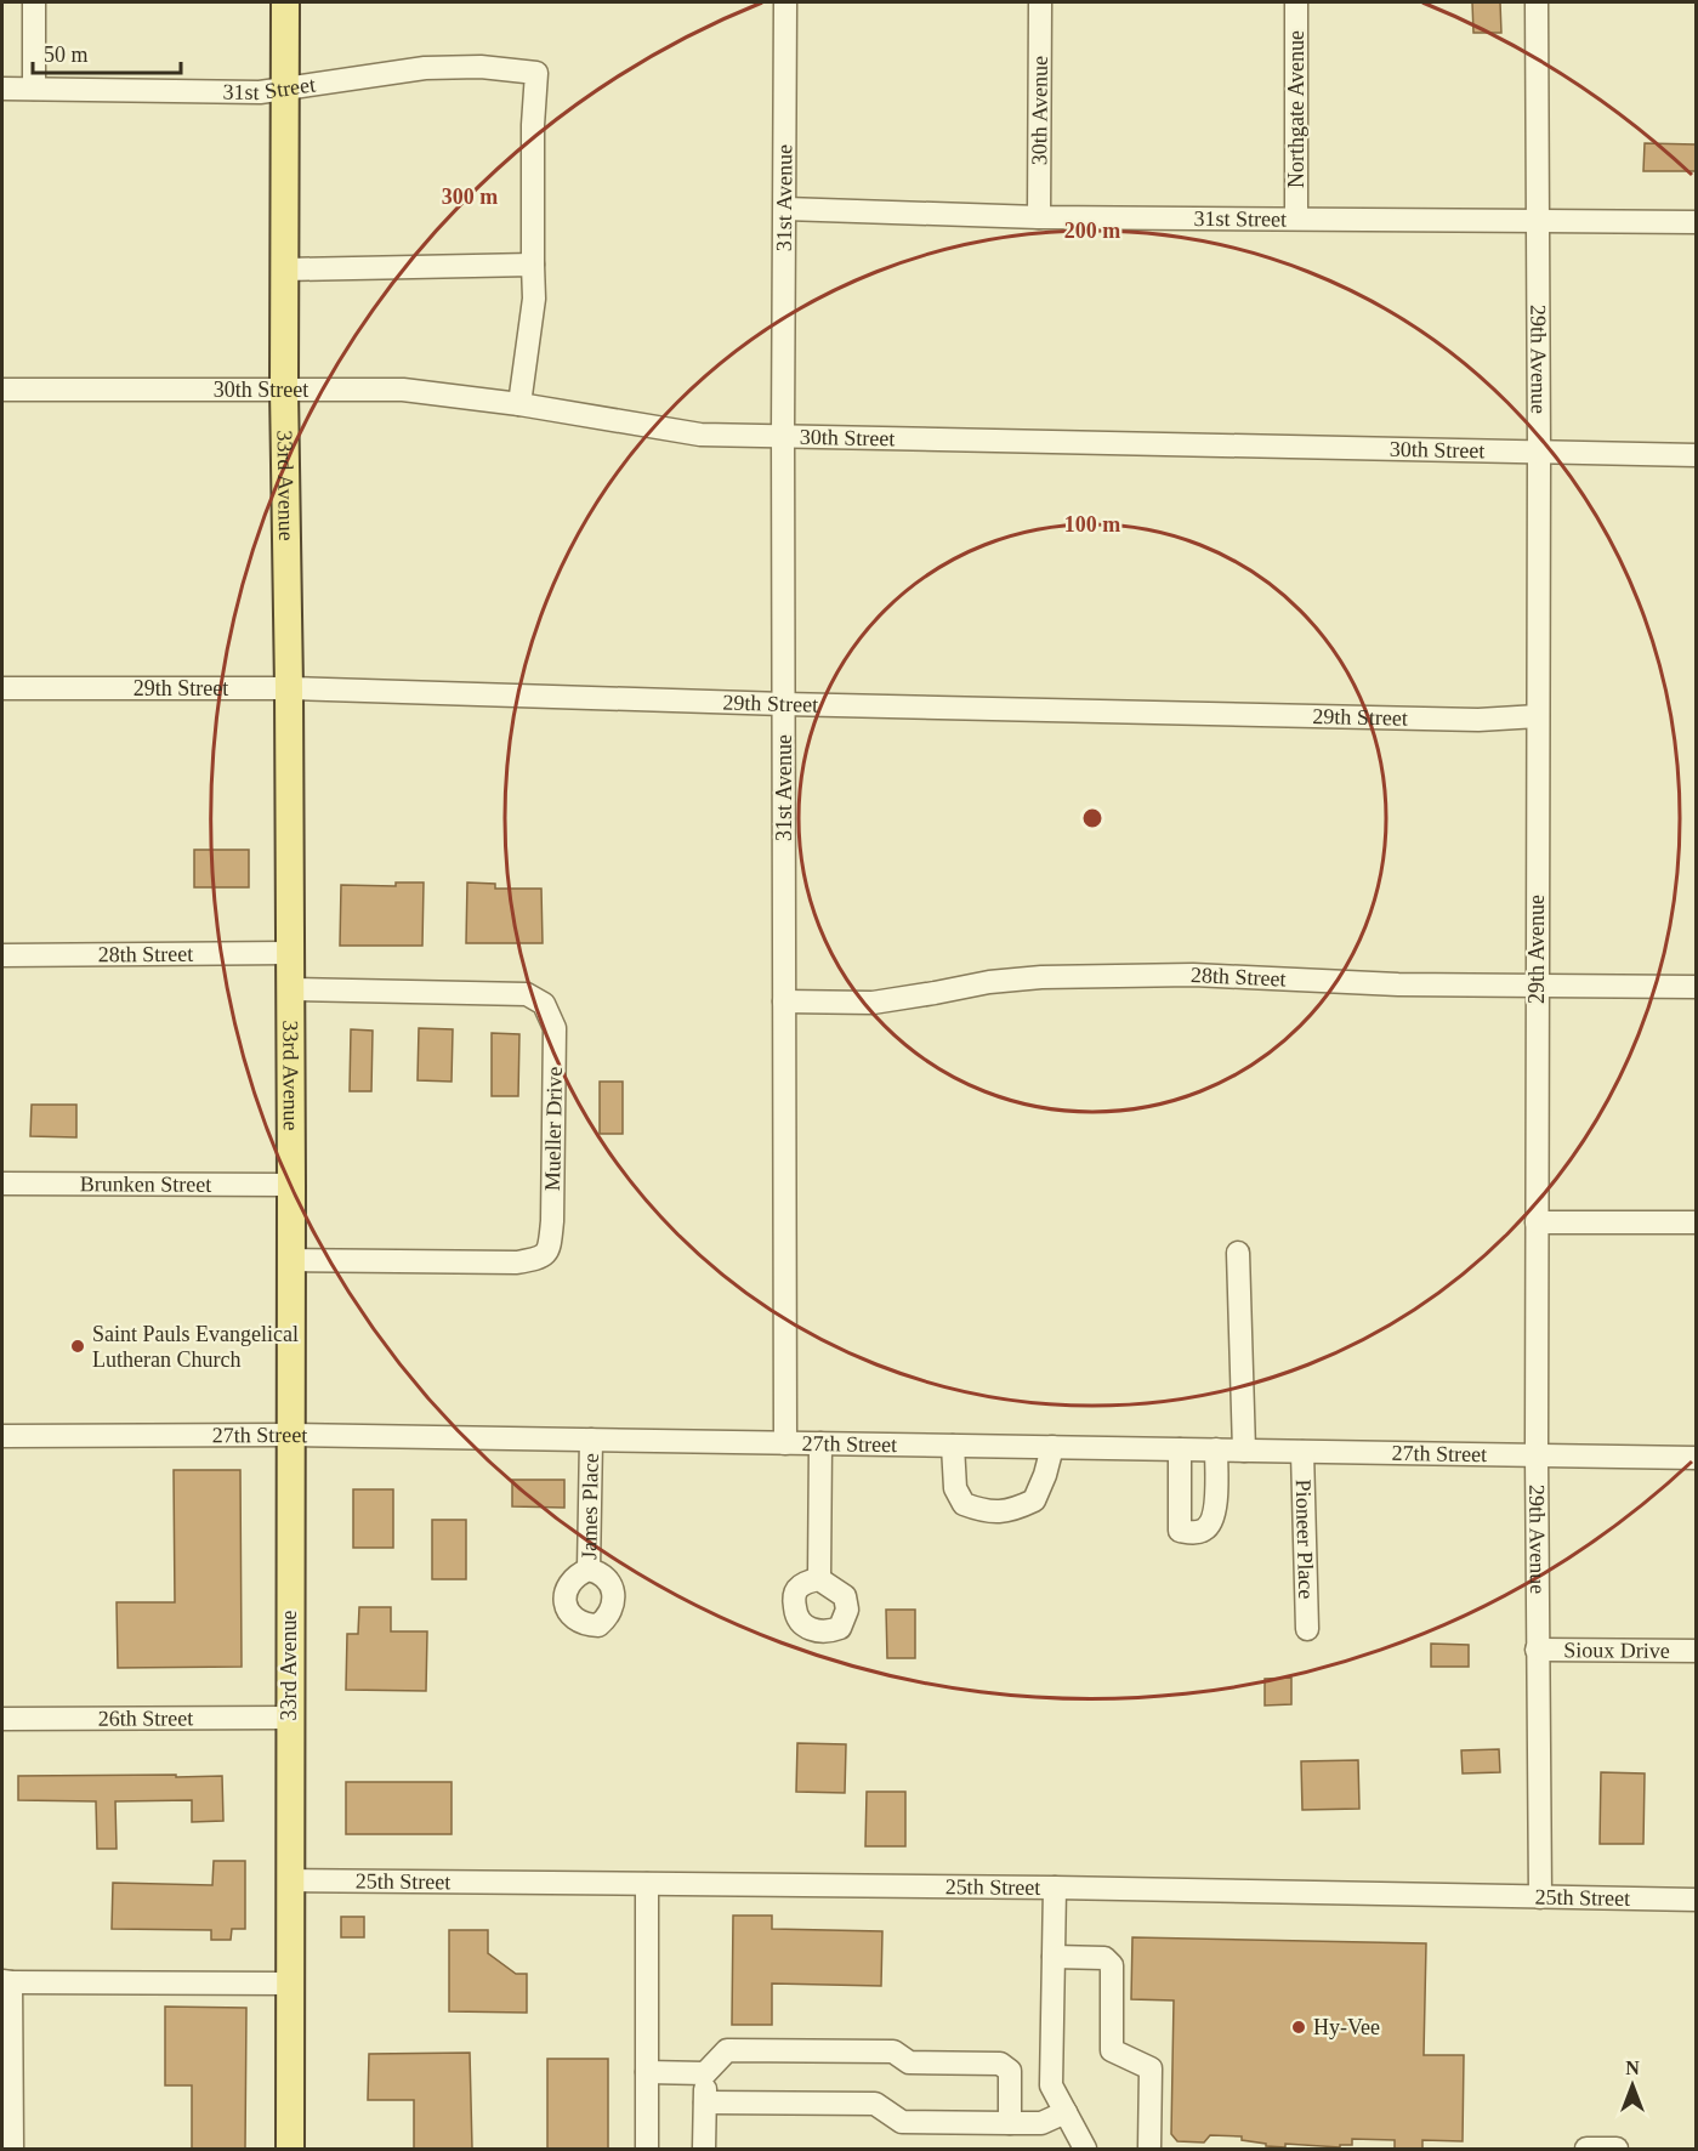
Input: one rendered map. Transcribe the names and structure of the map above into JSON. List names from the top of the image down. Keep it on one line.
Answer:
{"streets":{"main road":["33rd Avenue"],"street":["31st Street","30th Avenue","Northgate Avenue","31st Avenue","29th Avenue","30th Street","29th Street","28th Street","Mueller Drive","Brunken Street","27th Street","James Place","Pioneer Place","Sioux Drive","26th Street","25th Street"]},"crossings":[["31st Street","30th Avenue"],["31st Street","Northgate Avenue"],["31st Street","31st Avenue"],["31st Street","29th Avenue"],["31st Street","33rd Avenue"],["31st Avenue","30th Street"],["31st Avenue","29th Street"],["31st Avenue","28th Street"],["31st Avenue","27th Street"],["29th Avenue","30th Street"],["29th Avenue","29th Street"],["29th Avenue","28th Street"],["29th Avenue","27th Street"],["29th Avenue","Sioux Drive"],["29th Avenue","25th Street"],["30th Street","33rd Avenue"],["33rd Avenue","29th Street"],["33rd Avenue","28th Street"],["33rd Avenue","Mueller Drive"],["33rd Avenue","Brunken Street"],["33rd Avenue","27th Street"],["33rd Avenue","26th Street"],["33rd Avenue","25th Street"],["27th Street","James Place"],["27th Street","Pioneer Place"]],"places":["Saint Pauls Evangelical Lutheran Church","Hy-Vee"],"scale_bar":"50 m","north":"top","rings":["300 m","200 m","100 m"]}
